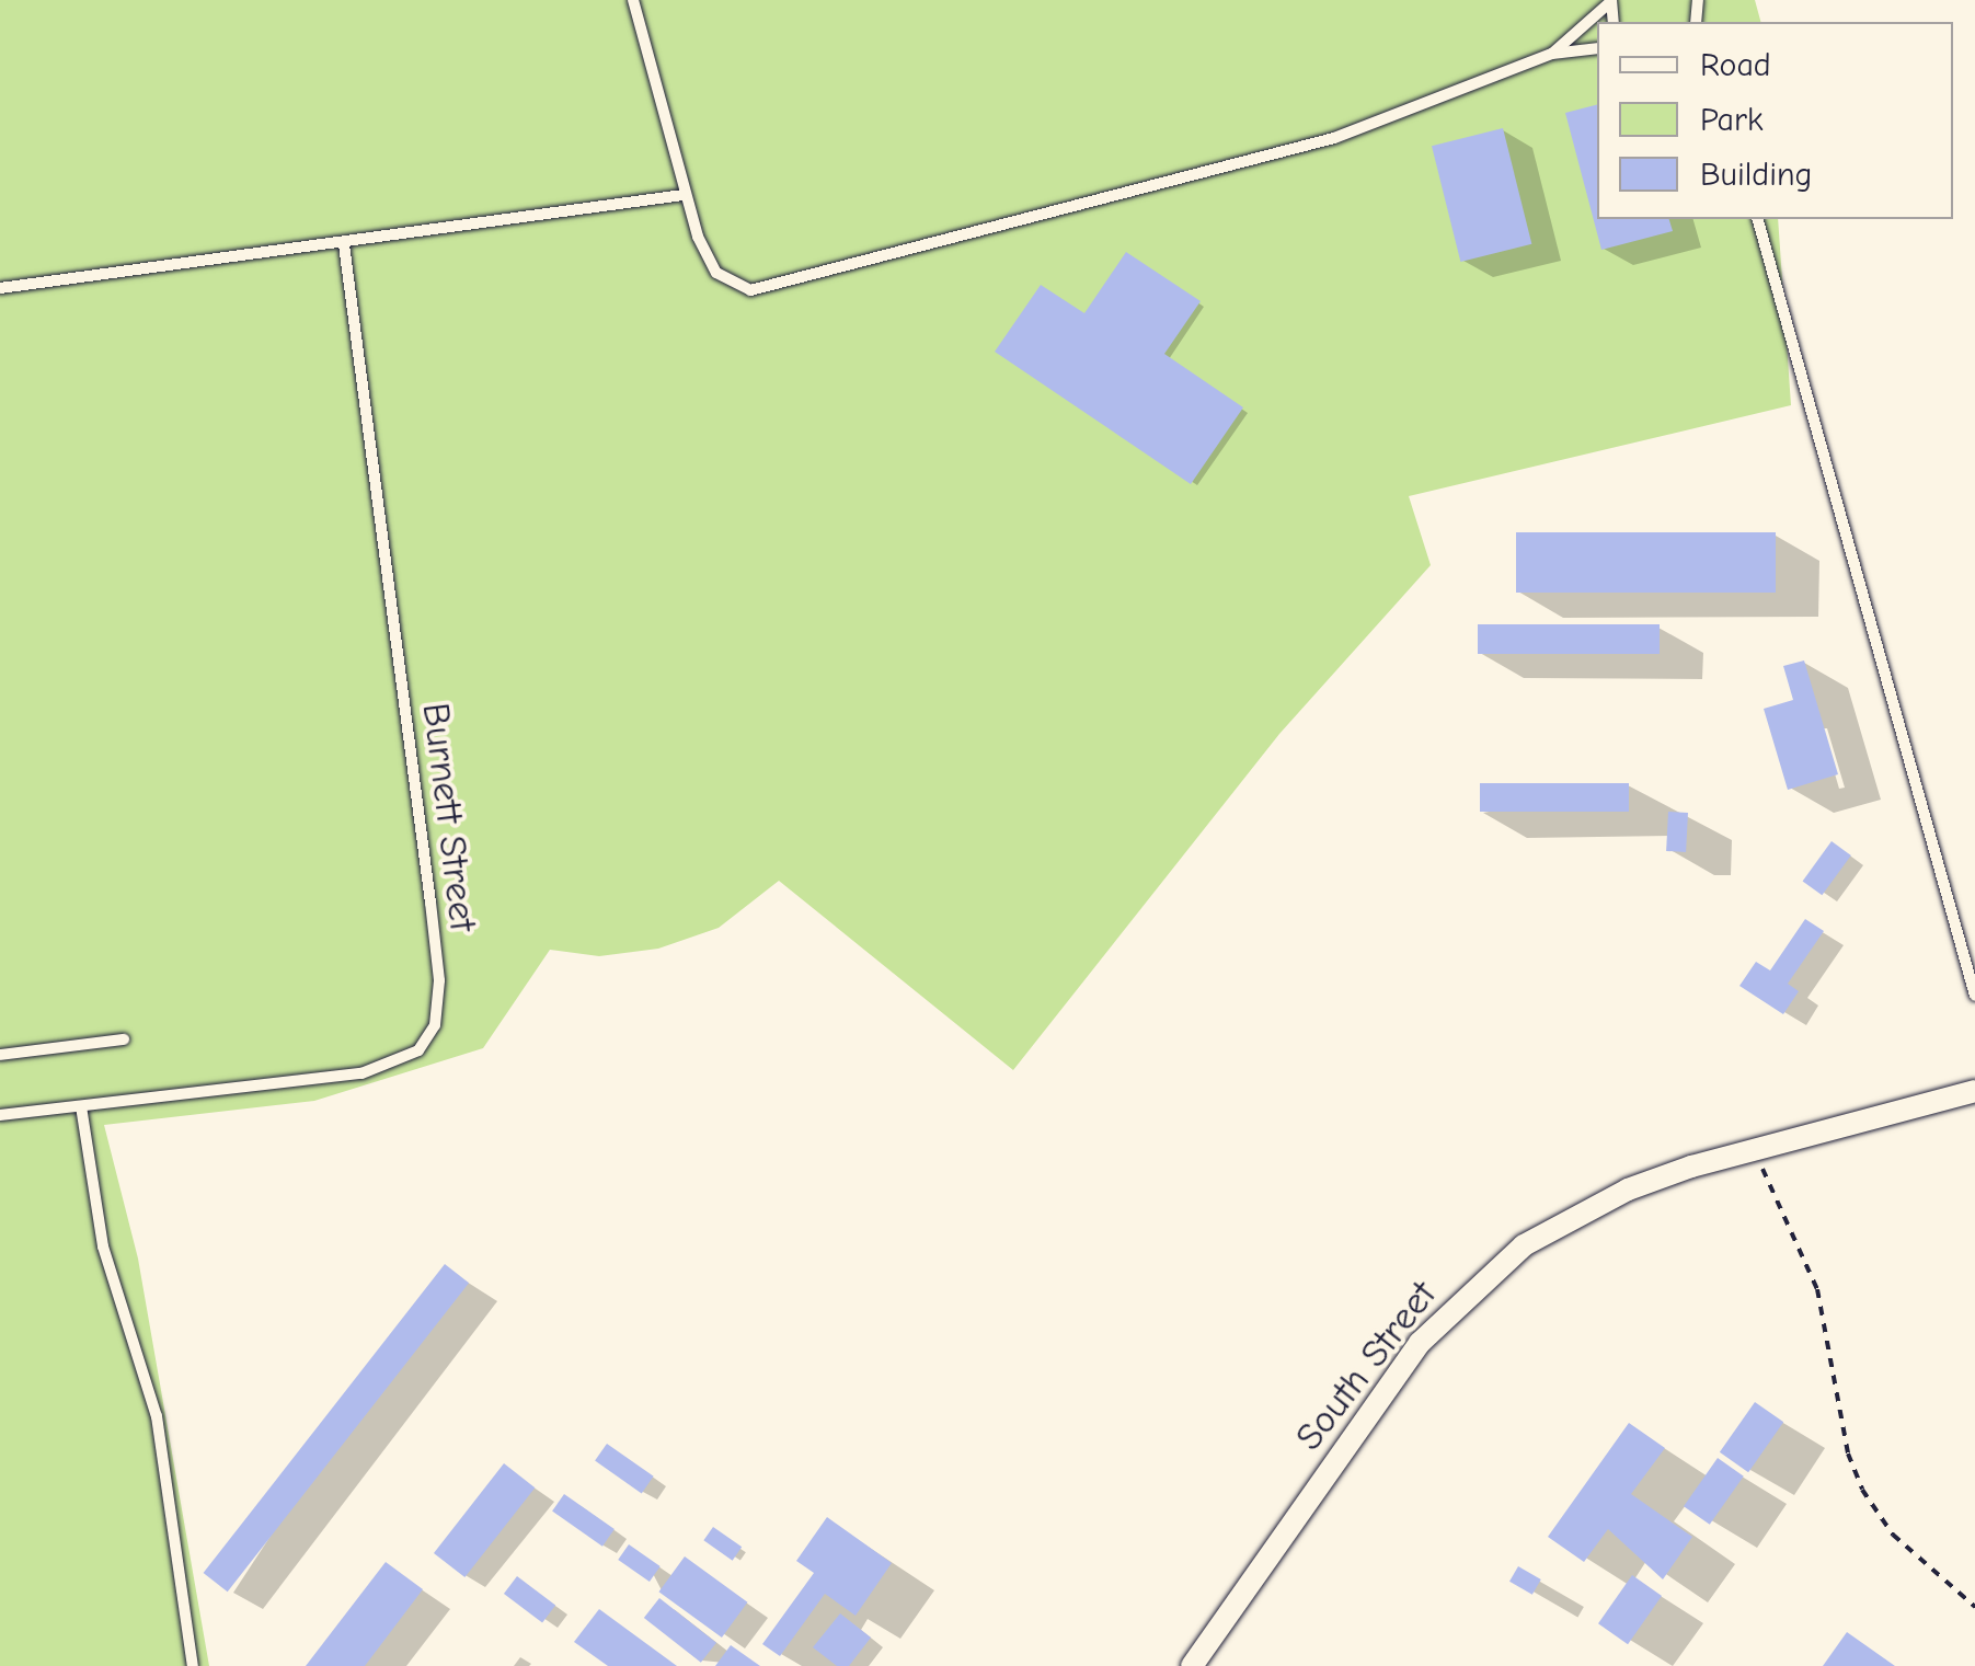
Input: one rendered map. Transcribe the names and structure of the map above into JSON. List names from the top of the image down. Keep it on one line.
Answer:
{"streets":{"street":["South Street"],"lane":["Burnett Street"]},"legend":["Road","Park","Building"]}
